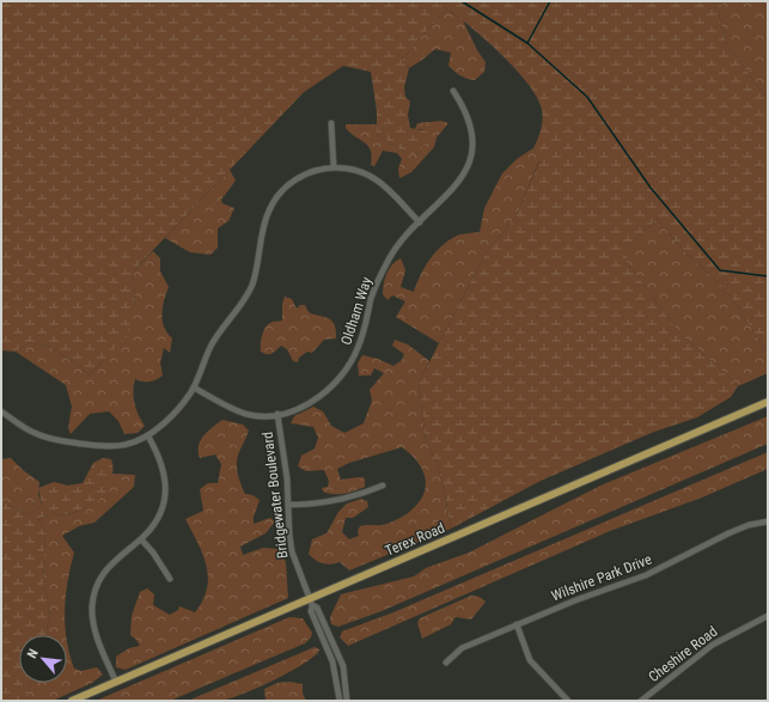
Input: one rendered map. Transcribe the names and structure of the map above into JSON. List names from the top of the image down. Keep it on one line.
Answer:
{"streets":{"main road":["Terex Road"],"street":["Oldham Way","Bridgewater Boulevard","Wilshire Park Drive","Cheshire Road"]},"crossings":[["Oldham Way","Bridgewater Boulevard"],["Bridgewater Boulevard","Terex Road"]],"north":"top left"}
